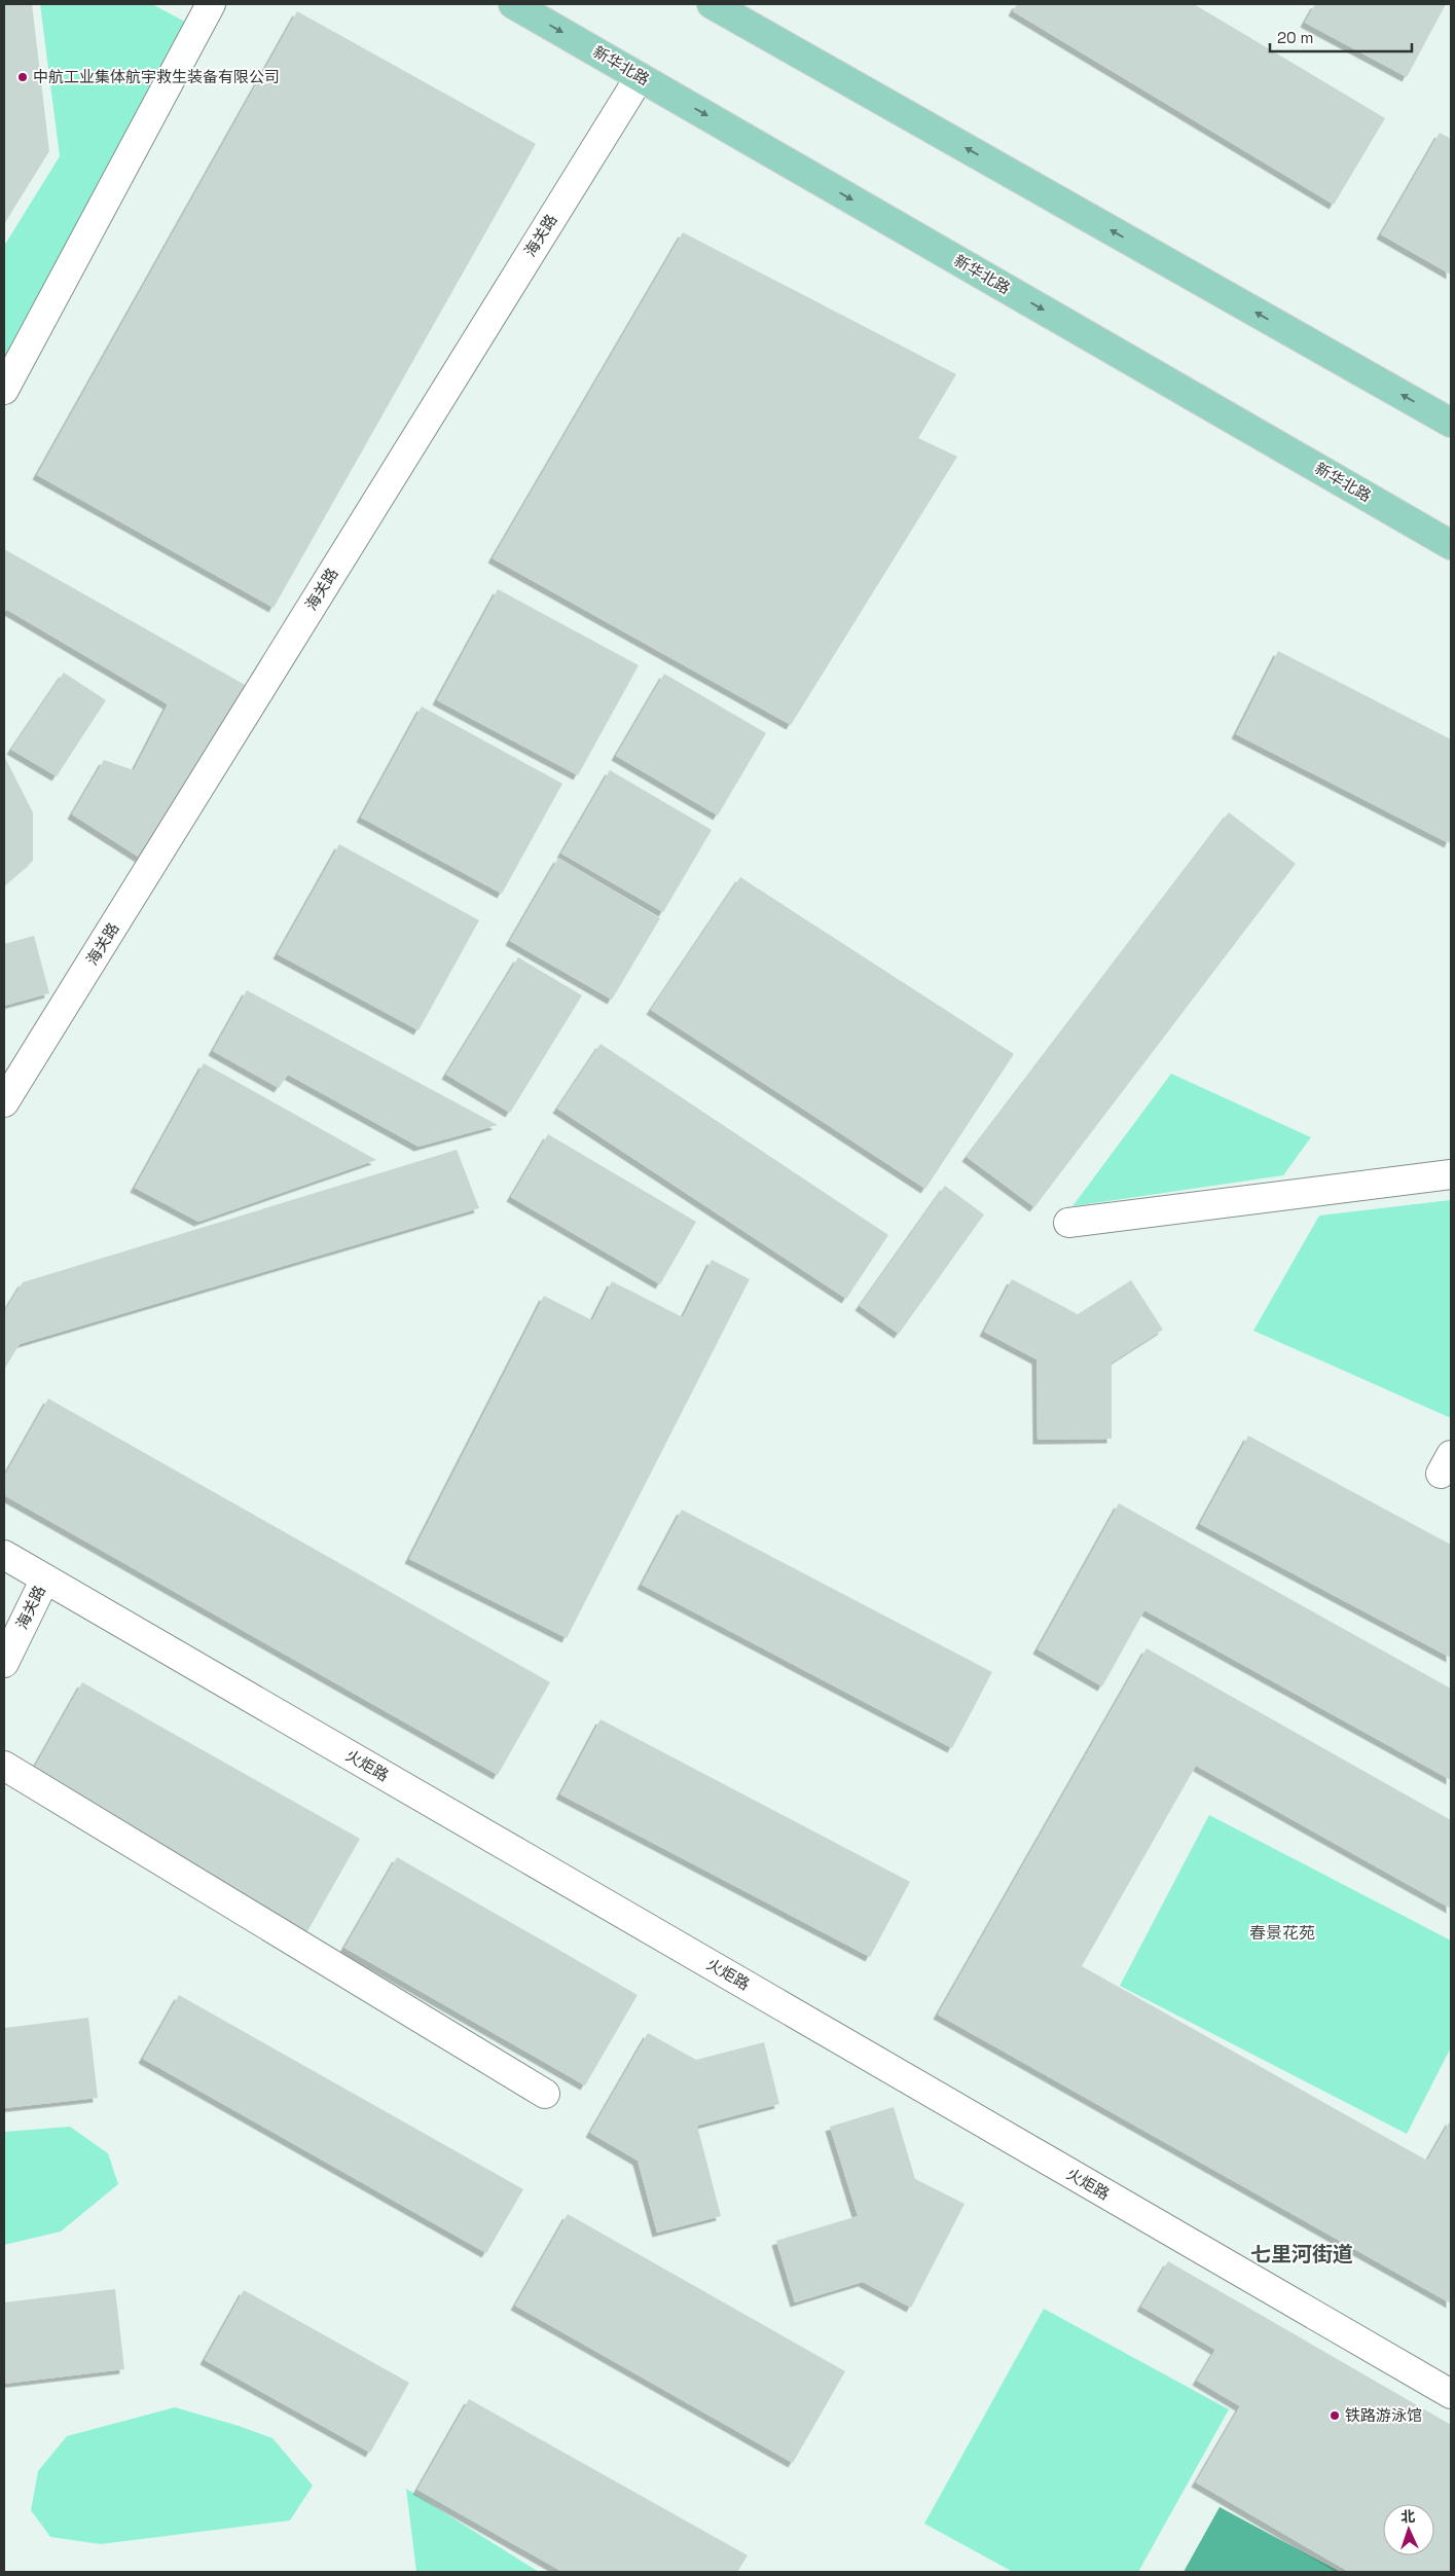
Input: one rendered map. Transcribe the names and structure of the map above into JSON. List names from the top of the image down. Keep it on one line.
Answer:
{"streets":{"main road":["新华北路"],"street":["海关路","火炬路"]},"crossings":[["新华北路","海关路"],["海关路","火炬路"]],"districts":["春景花苑","七里河街道"],"places":["中航工业集体航宇救生装备有限公司","铁路游泳馆"],"scale_bar":"20 m","north":"top"}
